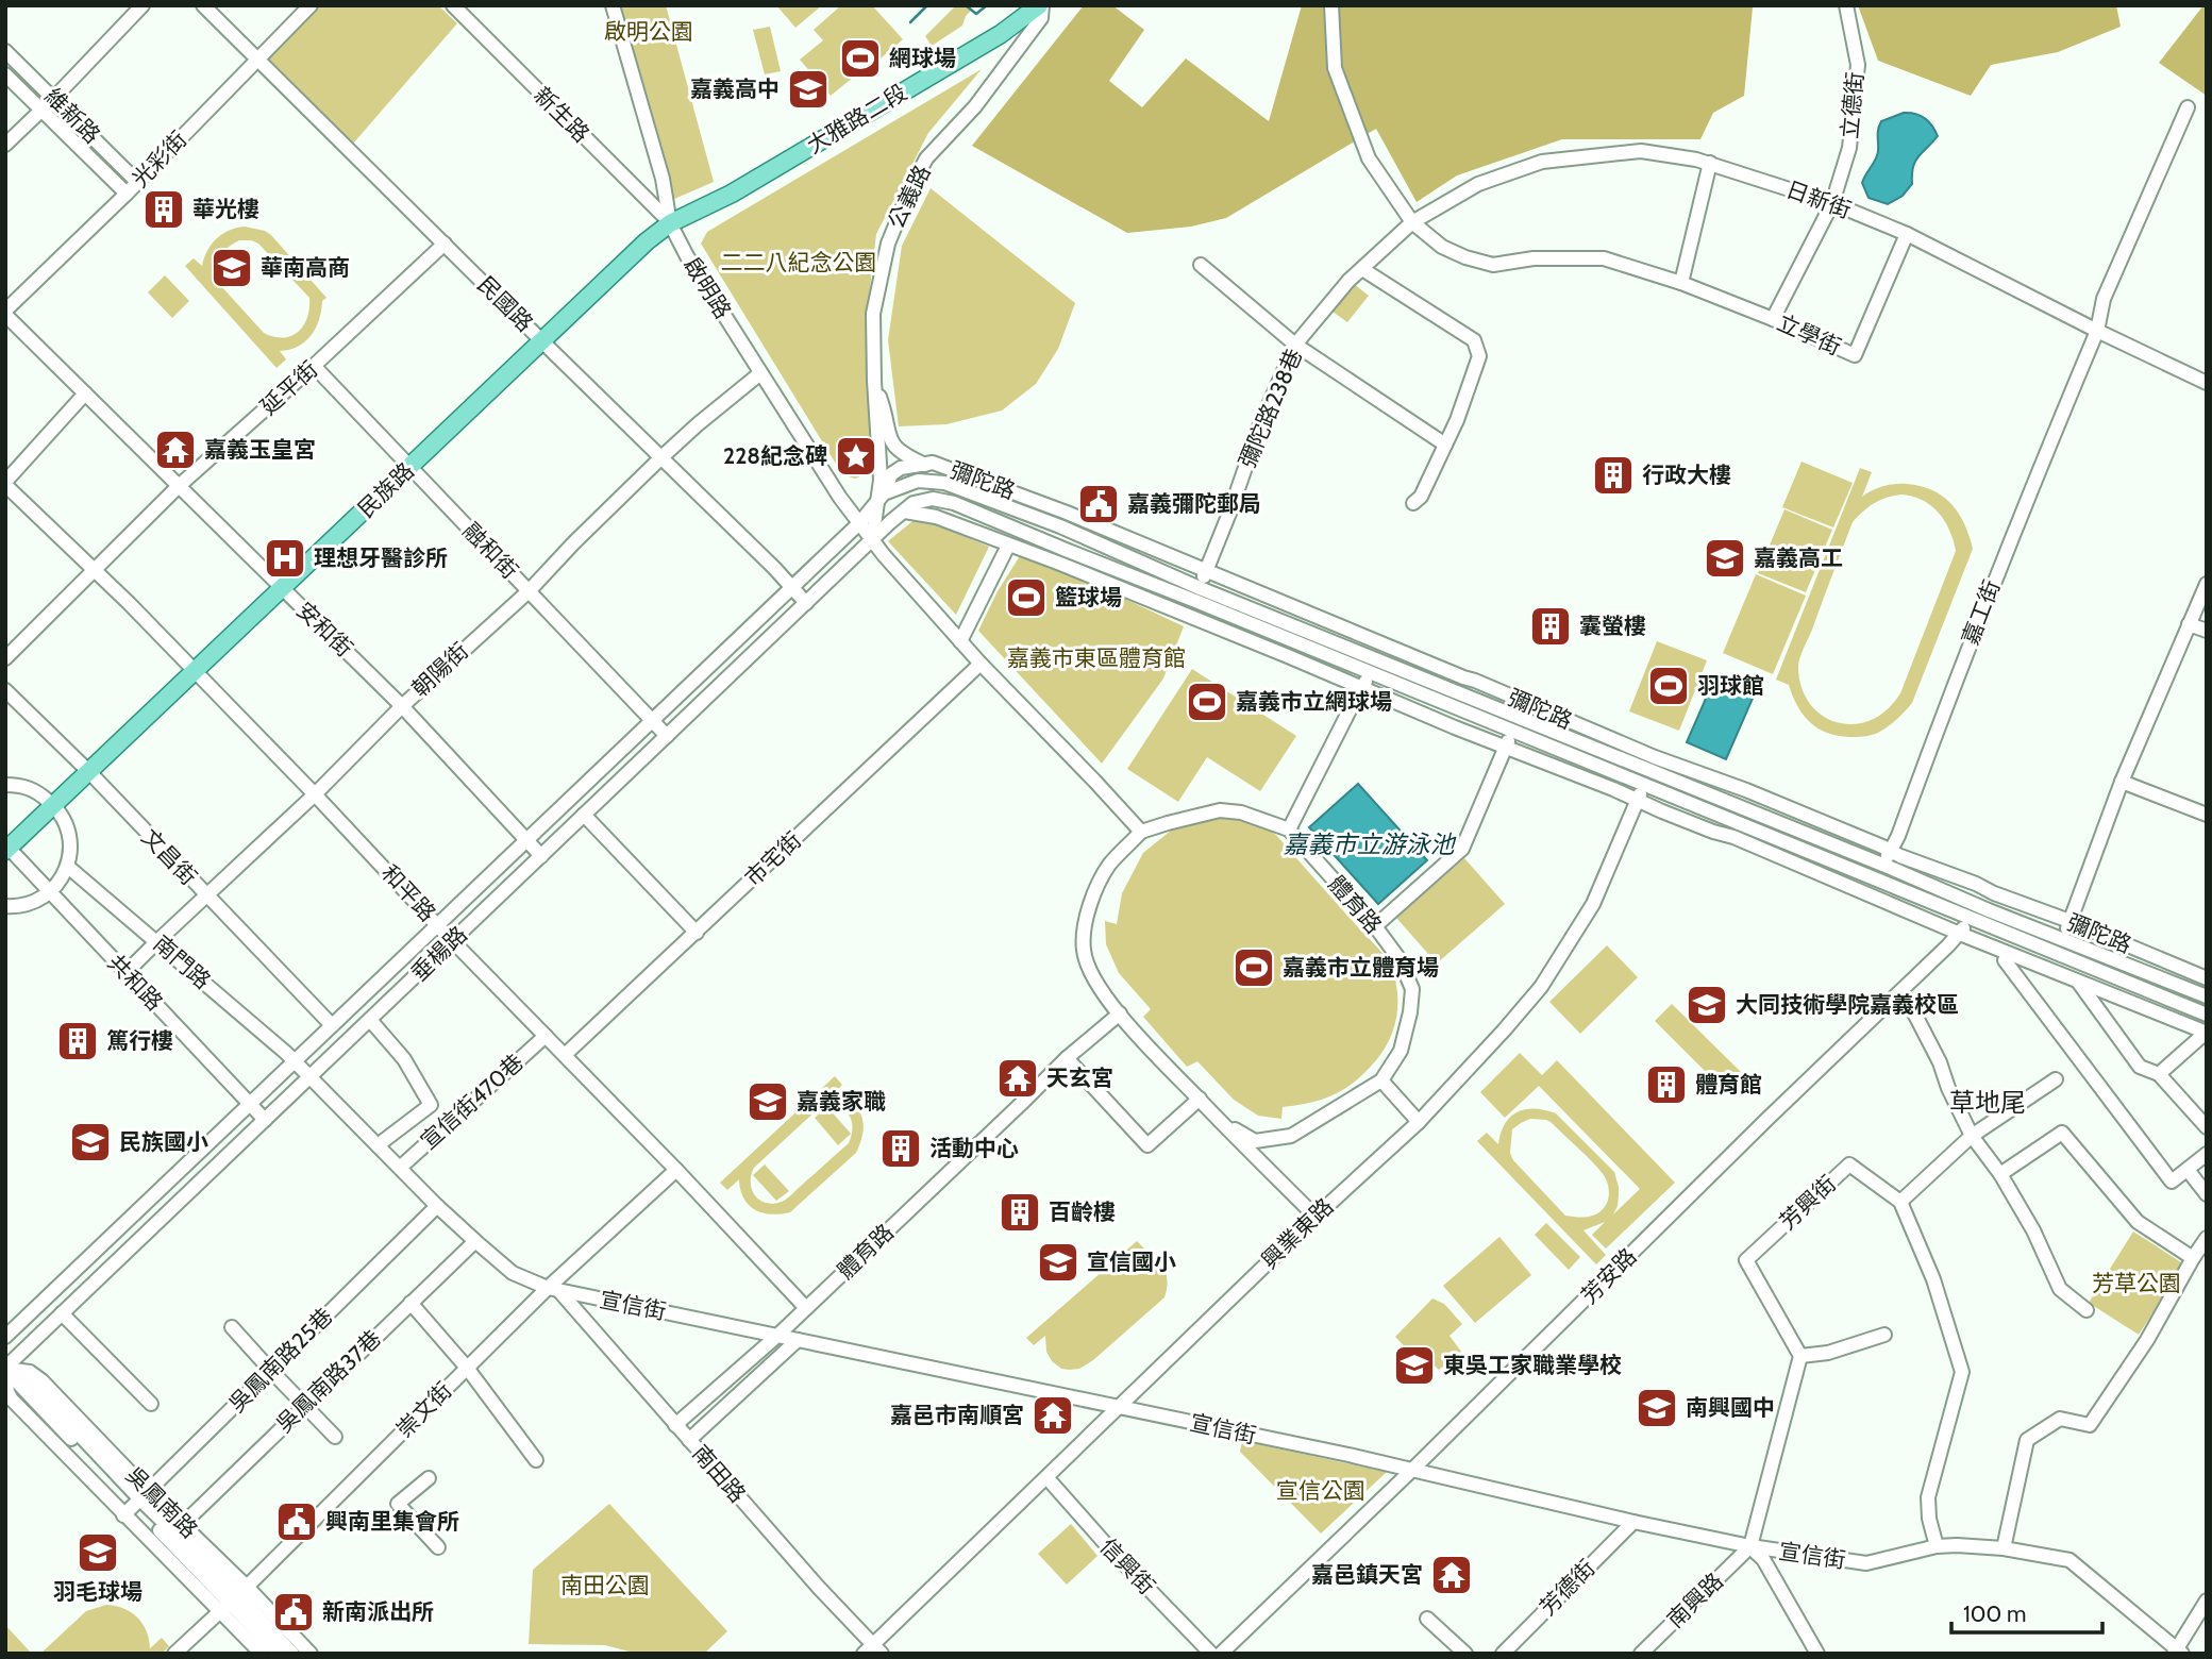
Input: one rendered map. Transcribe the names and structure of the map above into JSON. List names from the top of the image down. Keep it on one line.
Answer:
{"streets":{"main road":["大雅路二段","民族路"],"street":["立德街","新生路","維新路","光彩街","公義路","日新街","啟明路","民國路","立學街","延平街","彌陀路238巷","彌陀路","融和街","嘉工街","安和街","朝陽街","文昌街","市宅街","和平路","體育路","垂楊路","南門路","共和路","宣信街470巷","芳興街","興業東路","芳安路","宣信街","吳鳳南路25巷","吳鳳南路37巷","崇文街","南田路","吳鳳南路","信興街","芳德街","南興路"]},"crossings":[["立德街","日新街"],["立德街","立學街"],["新生路","大雅路二段"],["新生路","啟明路"],["新生路","民族路"],["維新路","光彩街"],["大雅路二段","公義路"],["大雅路二段","啟明路"],["大雅路二段","民族路"],["光彩街","民國路"],["光彩街","安和街"],["公義路","啟明路"],["公義路","彌陀路"],["公義路","垂楊路"],["日新街","立學街"],["日新街","彌陀路238巷"],["日新街","嘉工街"],["啟明路","彌陀路"],["啟明路","民族路"],["啟明路","朝陽街"],["啟明路","垂楊路"],["民國路","延平街"],["民國路","民族路"],["民國路","朝陽街"],["民國路","垂楊路"],["立學街","彌陀路238巷"],["延平街","融和街"],["延平街","安和街"],["延平街","和平路"],["彌陀路238巷","彌陀路"],["彌陀路","嘉工街"],["彌陀路","垂楊路"],["彌陀路","興業東路"],["彌陀路","芳安路"],["民族路","融和街"],["民族路","安和街"],["民族路","文昌街"],["民族路","和平路"],["民族路","共和路"],["融和街","朝陽街"],["融和街","垂楊路"],["安和街","朝陽街"],["安和街","垂楊路"],["朝陽街","文昌街"],["朝陽街","和平路"],["朝陽街","南門路"],["朝陽街","共和路"],["文昌街","垂楊路"],["市宅街","和平路"],["和平路","體育路"],["和平路","垂楊路"],["和平路","宣信街470巷"],["和平路","崇文街"],["體育路","興業東路"],["體育路","宣信街"],["體育路","南田路"],["垂楊路","南門路"],["垂楊路","共和路"],["垂楊路","宣信街"],["垂楊路","吳鳳南路"],["南門路","宣信街"],["宣信街470巷","宣信街"],["興業東路","宣信街"],["興業東路","南田路"],["興業東路","信興街"],["芳安路","宣信街"],["宣信街","吳鳳南路25巷"],["宣信街","吳鳳南路37巷"],["宣信街","崇文街"],["宣信街","南田路"],["宣信街","芳德街"],["宣信街","南興路"],["吳鳳南路25巷","吳鳳南路"],["吳鳳南路37巷","吳鳳南路"],["崇文街","南田路"],["崇文街","吳鳳南路"]],"districts":["草地尾"],"water":["嘉義市立游泳池"],"parks":["啟明公園","二二八紀念公園","嘉義市東區體育館","芳草公園","宣信公園","南田公園"],"places":{"sports":["網球場","籃球場","羽球館","嘉義市立網球場","嘉義市立體育場"],"school or university":["嘉義高中","華南高商","嘉義高工","大同技術學院嘉義校區","嘉義家職","民族國小","宣信國小","東吳工家職業學校","南興國中","羽毛球場"],"building":["華光樓","行政大樓","囊螢樓","篤行樓","體育館","活動中心","百齡樓"],"temple":["嘉義玉皇宮","天玄宮","嘉邑市南順宮","嘉邑鎮天宮"],"place":["228紀念碑"],"public building":["嘉義彌陀郵局","興南里集會所","新南派出所"],"hospital":["理想牙醫診所"]},"scale_bar":"100 m"}
